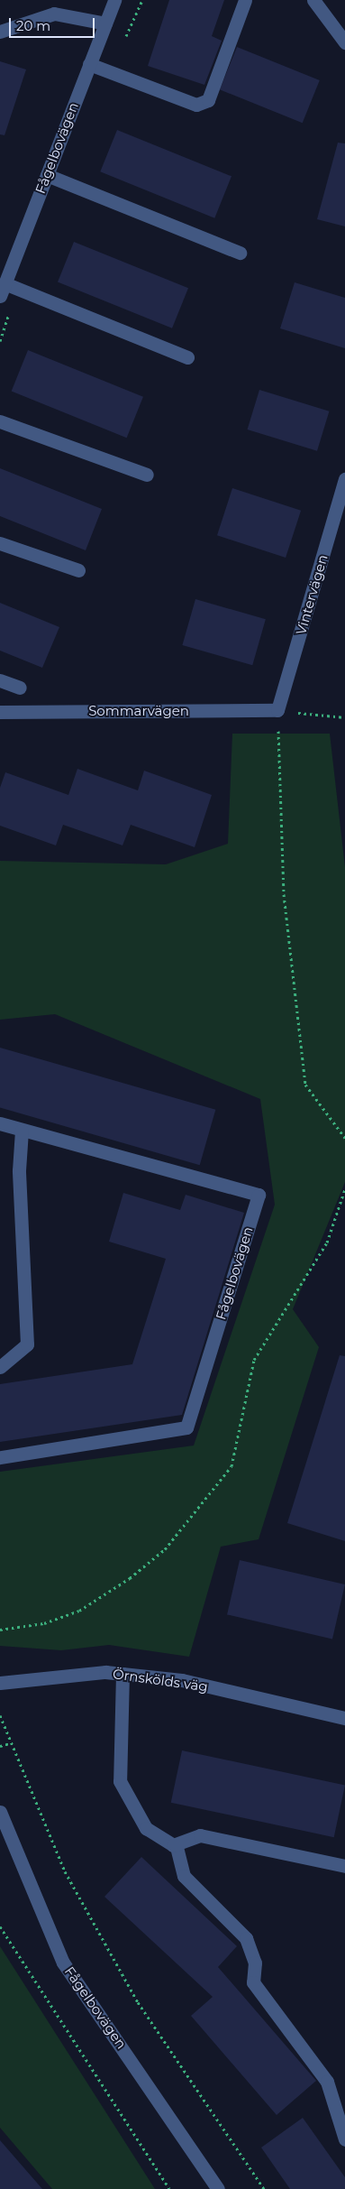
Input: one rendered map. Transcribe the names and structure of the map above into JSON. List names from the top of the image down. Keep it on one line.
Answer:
{"streets":{"street":["Fågelbovägen","Vintervägen","Sommarvägen","Örnskölds väg"]},"crossings":[["Vintervägen","Sommarvägen"]],"scale_bar":"20 m"}
